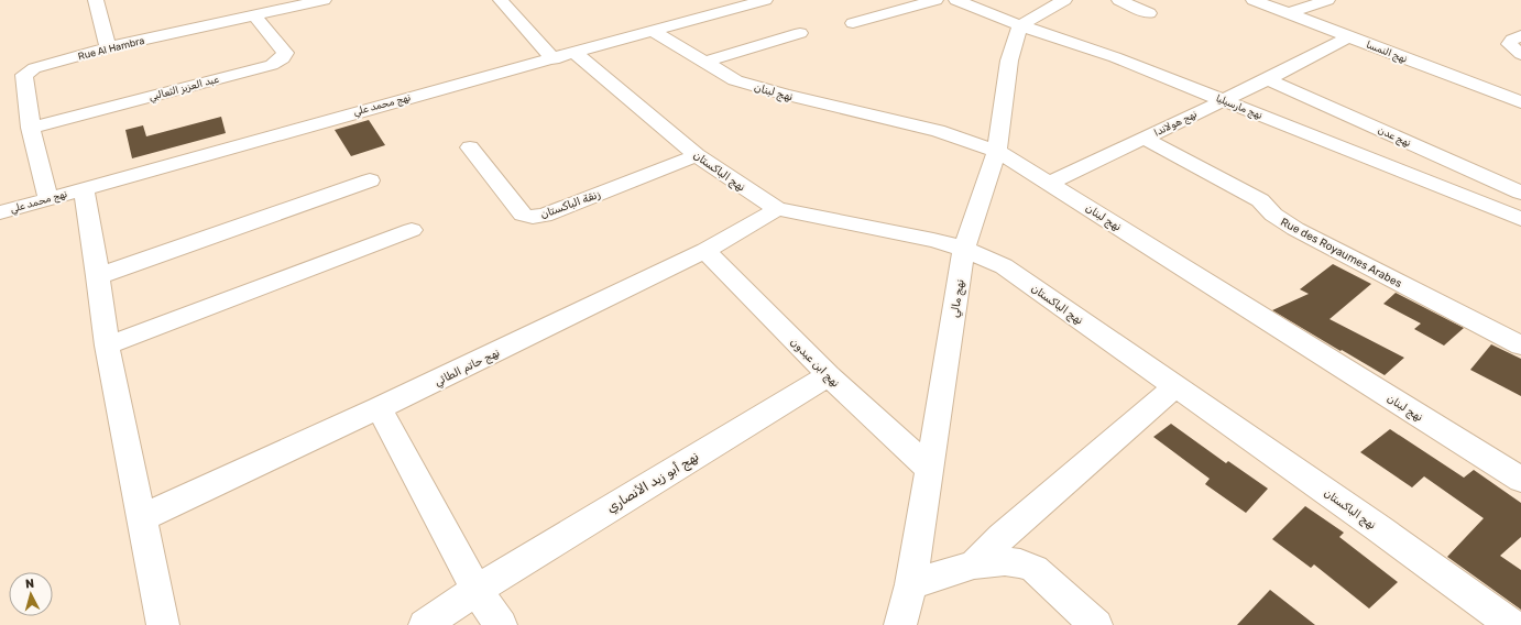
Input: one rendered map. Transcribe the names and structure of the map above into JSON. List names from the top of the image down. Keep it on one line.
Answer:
{"streets":{"street":["Rue Al Hambra","نهج النمسا","عبد العزيز الثعالبي","نهج لبنان","نهج محمد علي","نهج مارسيليا","نهج هولاندا","نهج عدن","نهج الباكستان","زنقة الباكستان","Rue des Royaumes Arabes","نهج مالي","نهج ابن عبدون","نهج حاتم الطائي","نهج أبو زيد الأنصاري"]},"crossings":[["Rue Al Hambra","عبد العزيز الثعالبي"],["Rue Al Hambra","نهج محمد علي"],["نهج النمسا","نهج هولاندا"],["نهج لبنان","نهج محمد علي"],["نهج لبنان","نهج هولاندا"],["نهج لبنان","نهج مالي"],["نهج محمد علي","نهج الباكستان"],["نهج مارسيليا","نهج هولاندا"],["نهج مارسيليا","نهج مالي"],["نهج هولاندا","نهج عدن"],["نهج هولاندا","Rue des Royaumes Arabes"],["نهج الباكستان","زنقة الباكستان"],["نهج الباكستان","نهج مالي"],["نهج الباكستان","نهج حاتم الطائي"],["نهج مالي","نهج ابن عبدون"],["نهج ابن عبدون","نهج حاتم الطائي"],["نهج ابن عبدون","نهج أبو زيد الأنصاري"]],"north":"top"}
